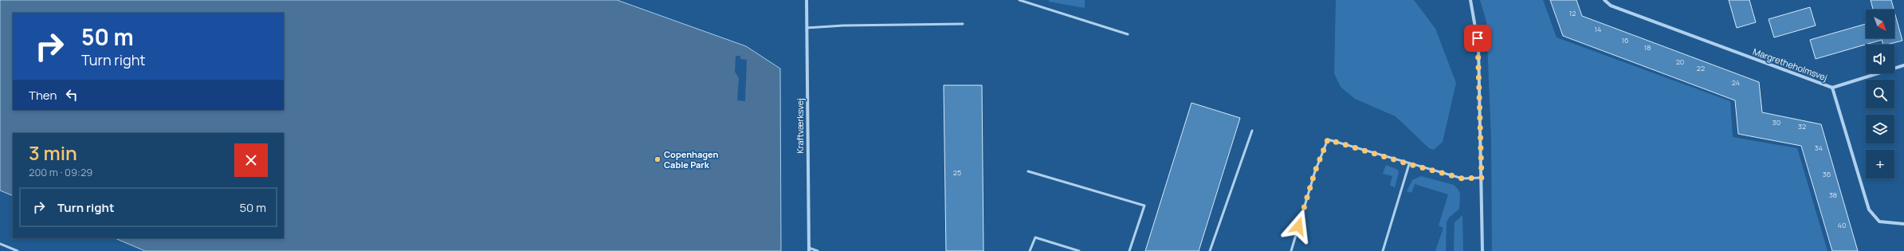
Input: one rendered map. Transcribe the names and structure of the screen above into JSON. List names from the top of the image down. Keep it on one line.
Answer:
{"streets":{"street":["Margretheholmsvej","Kraftværksvej"]},"places":["Copenhagen Cable Park"],"house_numbers":["12","14","16","18","20","22","24","30","32","34","25","36","38","40"],"north":"bottom right","page":{"map_buttons":"+","turn":["50 m","Turn right"],"then":"Then","heading":["3 min","200 m · 09:29"],"list":[{"name":"Turn right","value":"50 m"}]}}
